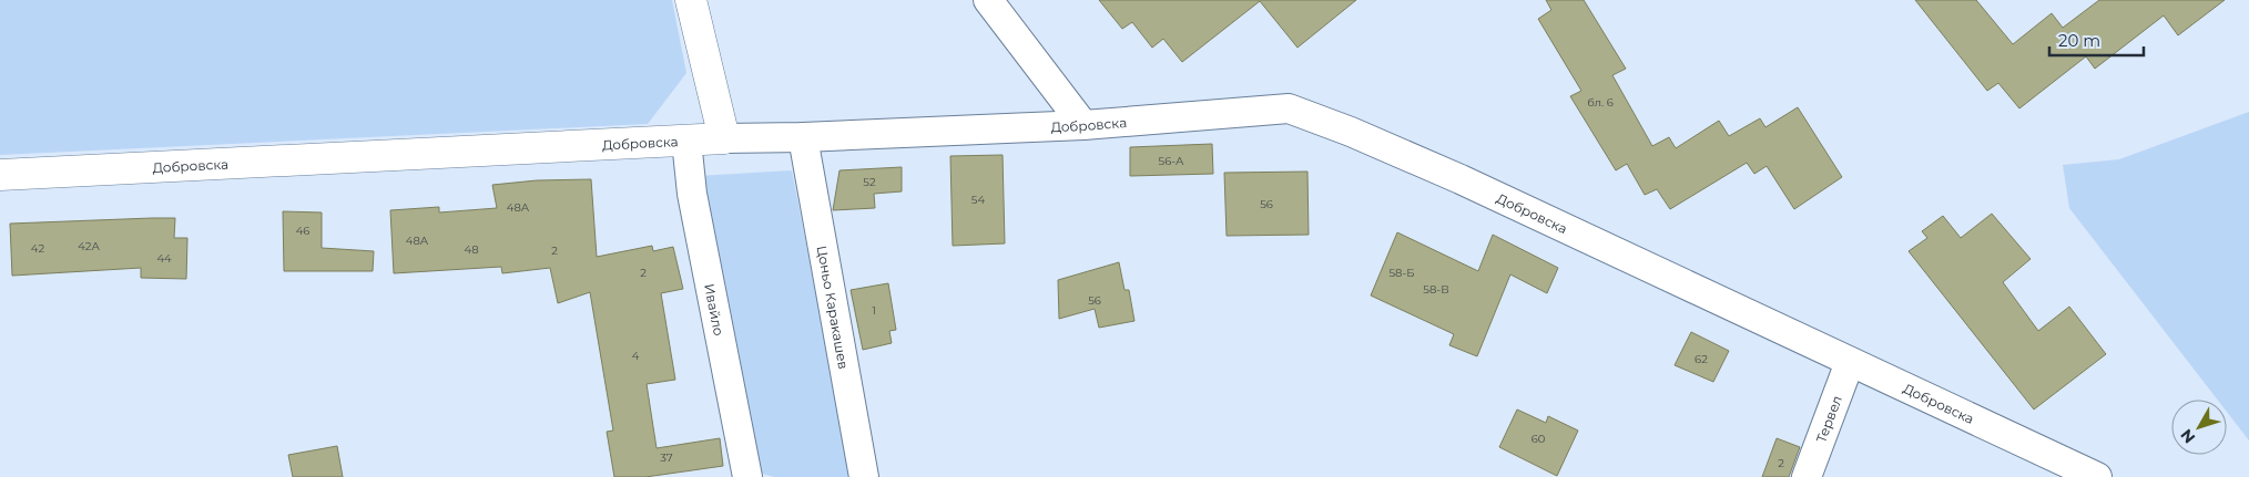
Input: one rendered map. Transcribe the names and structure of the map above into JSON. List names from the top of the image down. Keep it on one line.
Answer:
{"streets":{"street":["Добровска","Цоньо Каракашев","Ивайло","Тервел"]},"crossings":[["Добровска","Цоньо Каракашев"],["Добровска","Ивайло"],["Добровска","Тервел"]],"house_numbers":["бл. 6","56-А","52","54","56","48А","46","48А","42А","42","48","2","44","2","58-Б","58-В","56","1","4","62","60","37","2"],"scale_bar":"20 m","north":"bottom left"}
